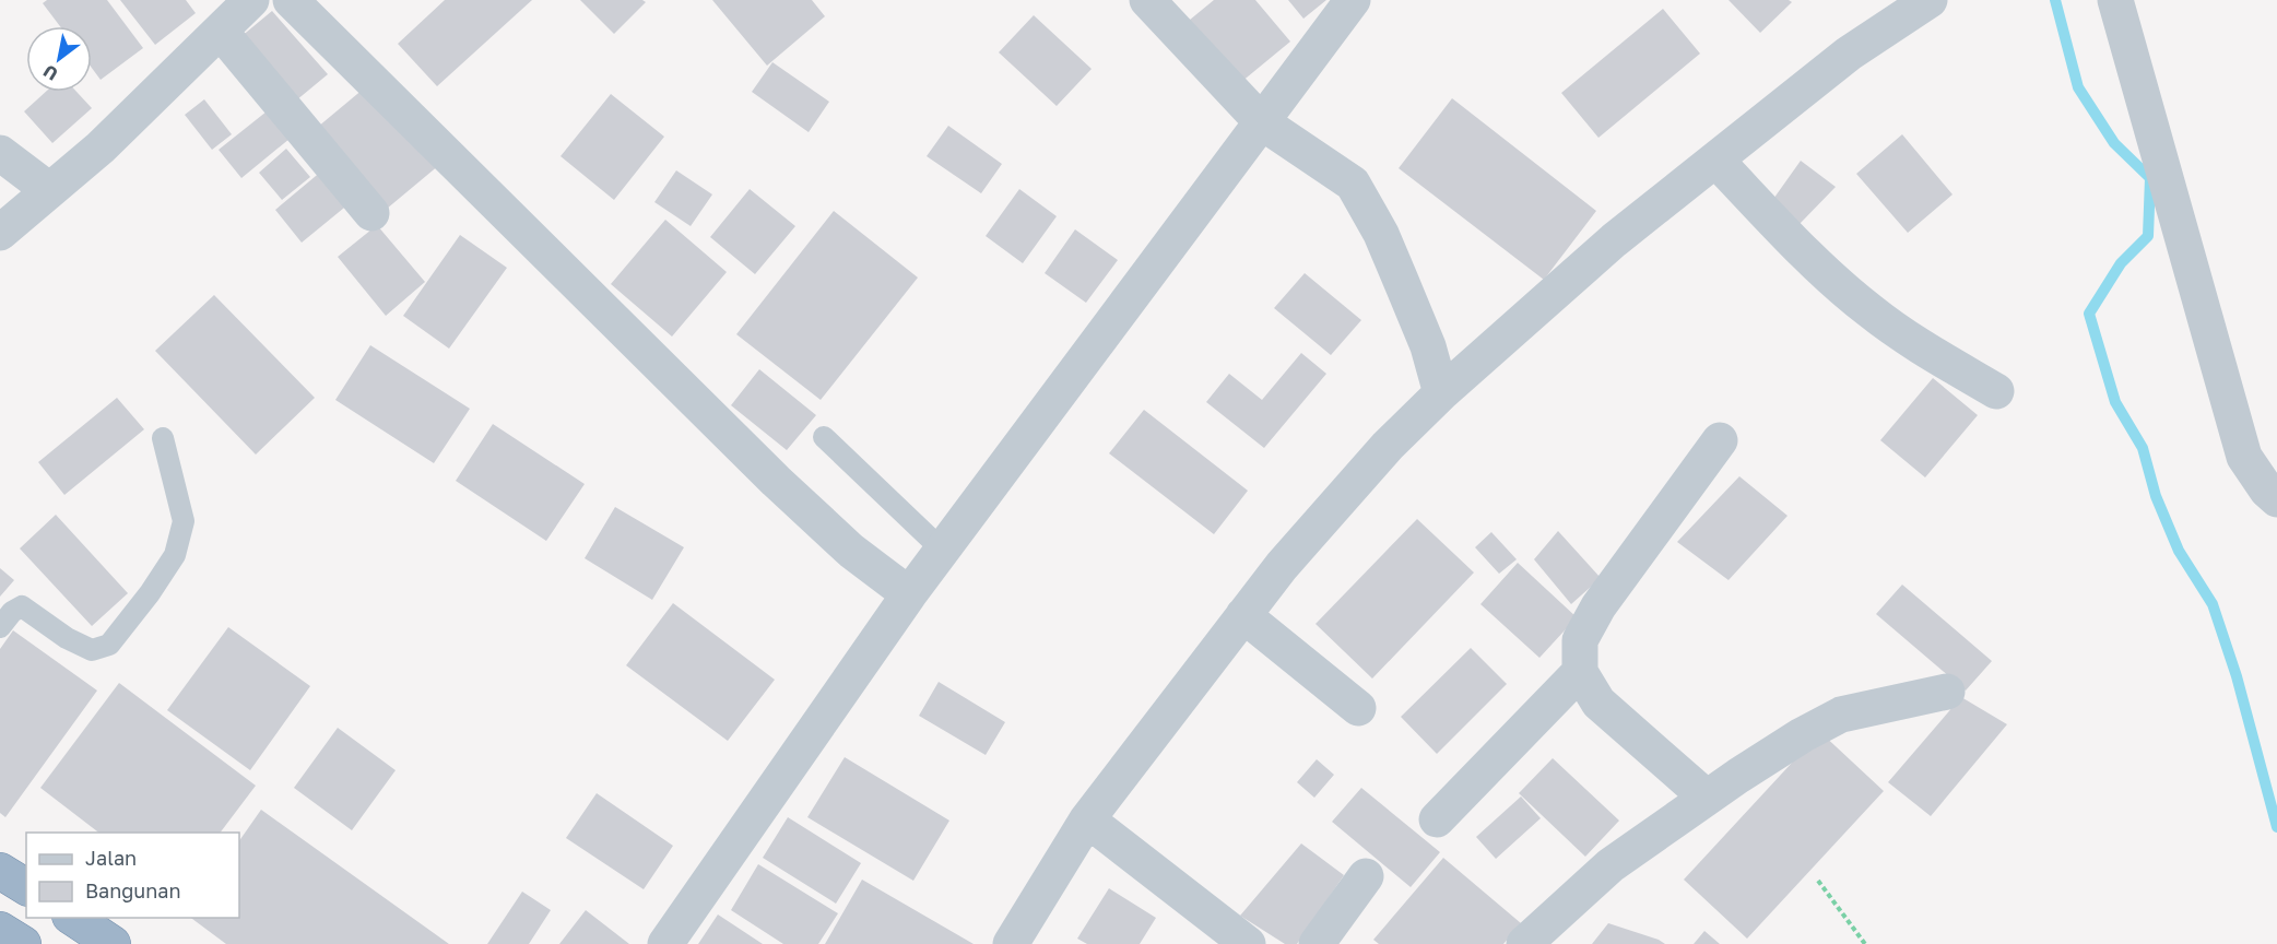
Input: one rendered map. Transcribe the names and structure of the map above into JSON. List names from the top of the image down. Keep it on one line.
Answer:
{"legend":["Jalan","Bangunan"],"north":"bottom left"}
